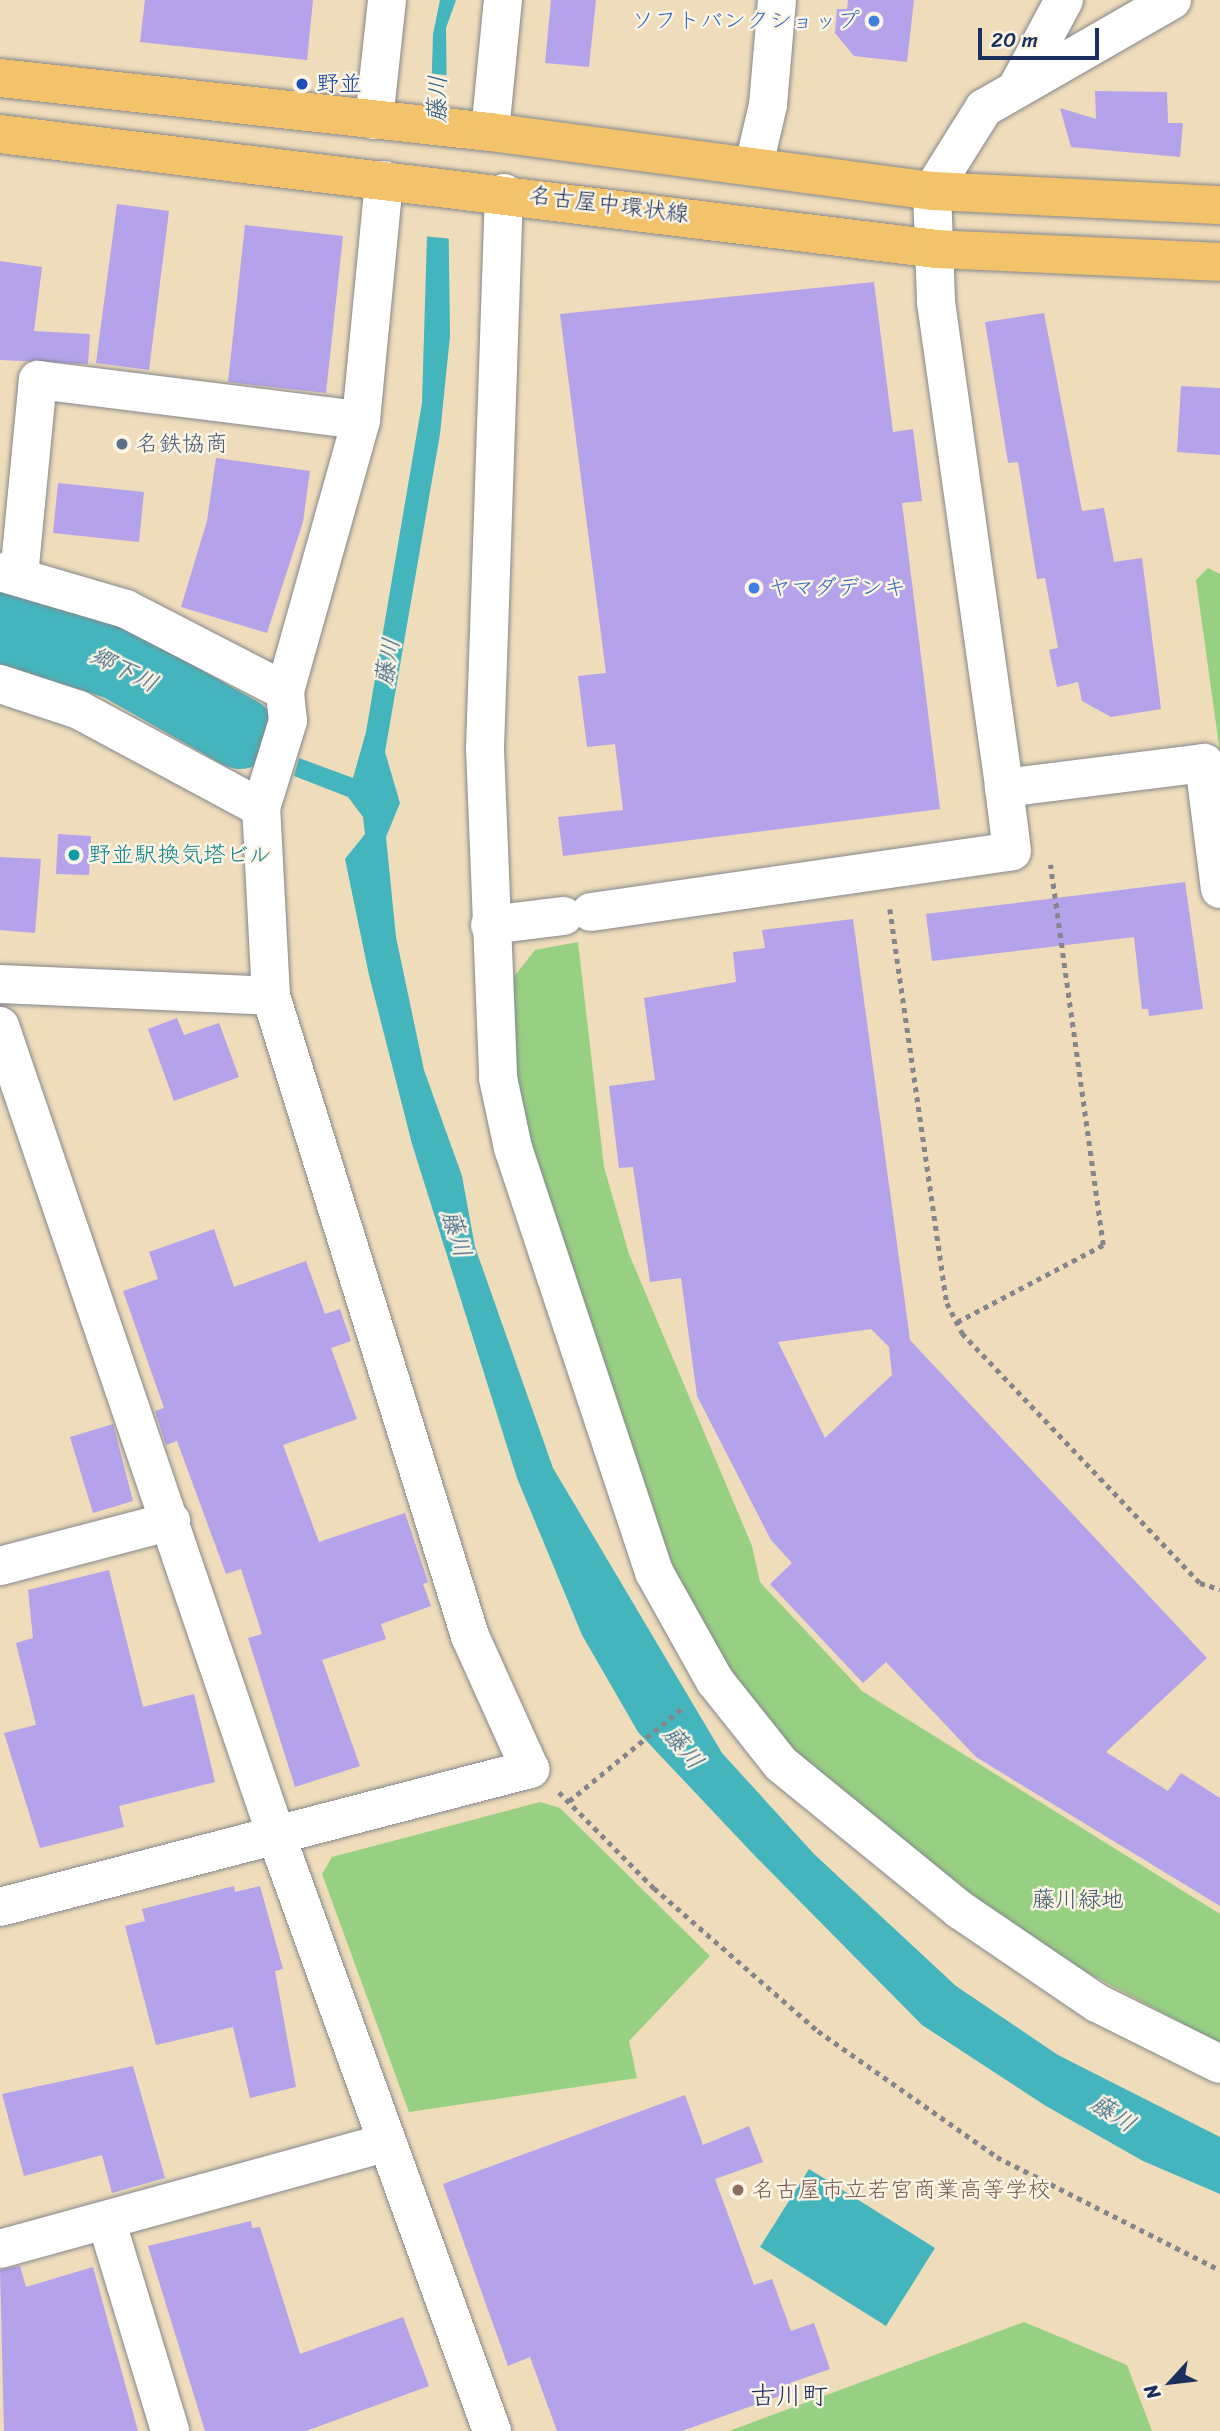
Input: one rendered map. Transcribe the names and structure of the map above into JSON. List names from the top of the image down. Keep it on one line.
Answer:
{"streets":{"main road":["名古屋中環状線"]},"districts":["古川町"],"water":["藤川","郷下川"],"parks":["藤川緑地"],"places":["ソフトバンクショップ","野並","名鉄協商","ヤマダデンキ","野並駅換気塔ビル","名古屋市立若宮商業高等学校"],"scale_bar":"20 m","north":"bottom left"}
